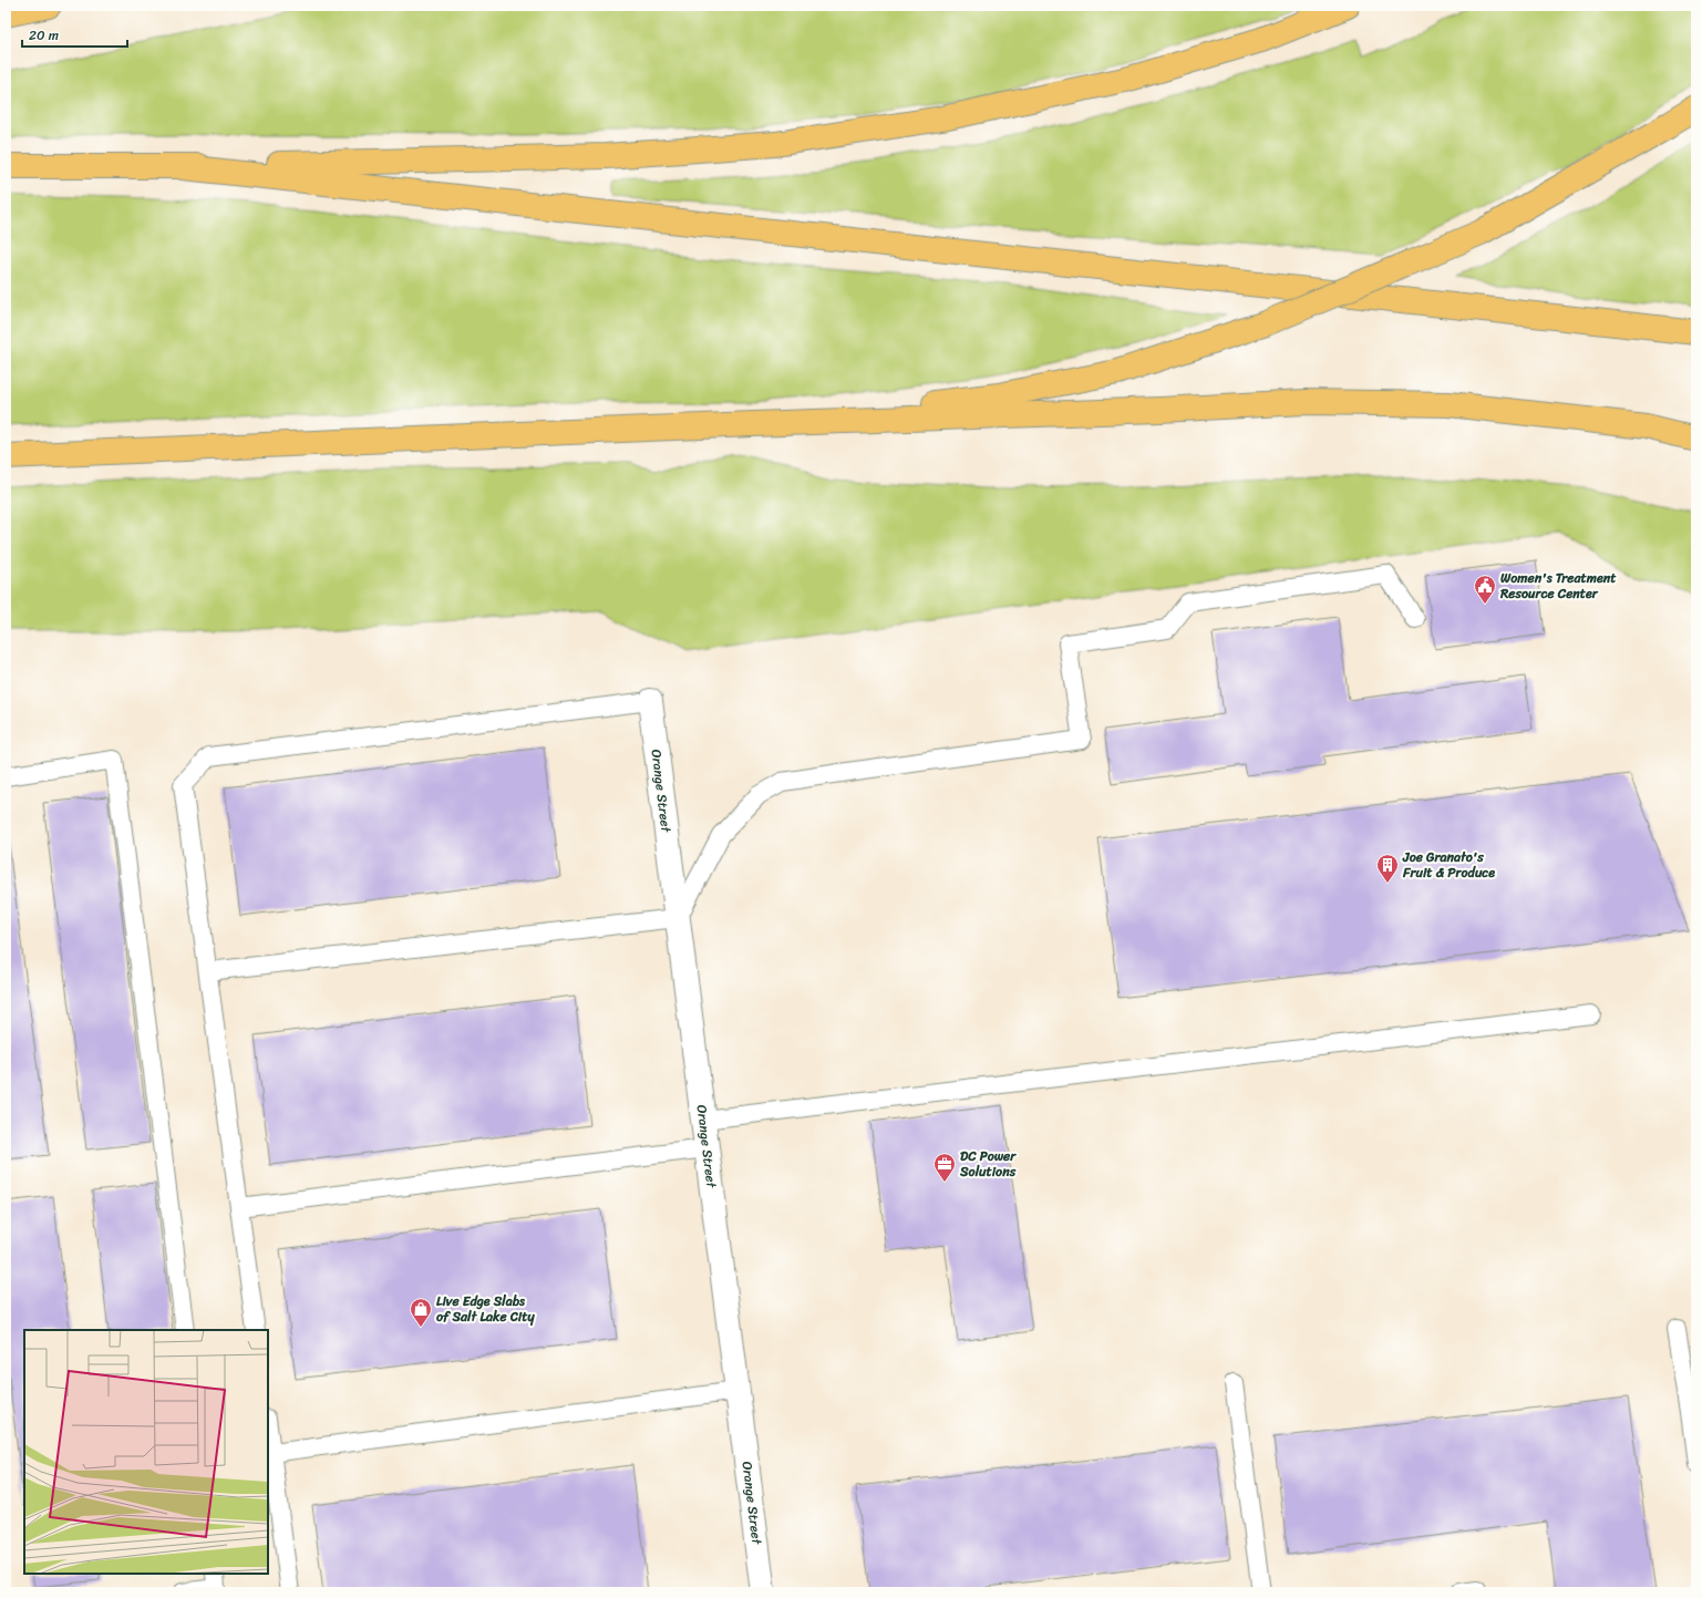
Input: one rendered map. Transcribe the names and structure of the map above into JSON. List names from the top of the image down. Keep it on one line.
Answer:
{"streets":{"street":["Orange Street"]},"places":{"public building":["Women's Treatment Resource Center"],"building":["Joe Granato's Fruit & Produce"],"office":["DC Power Solutions"],"shop":["Live Edge Slabs of Salt Lake City"]},"scale_bar":"20 m"}
